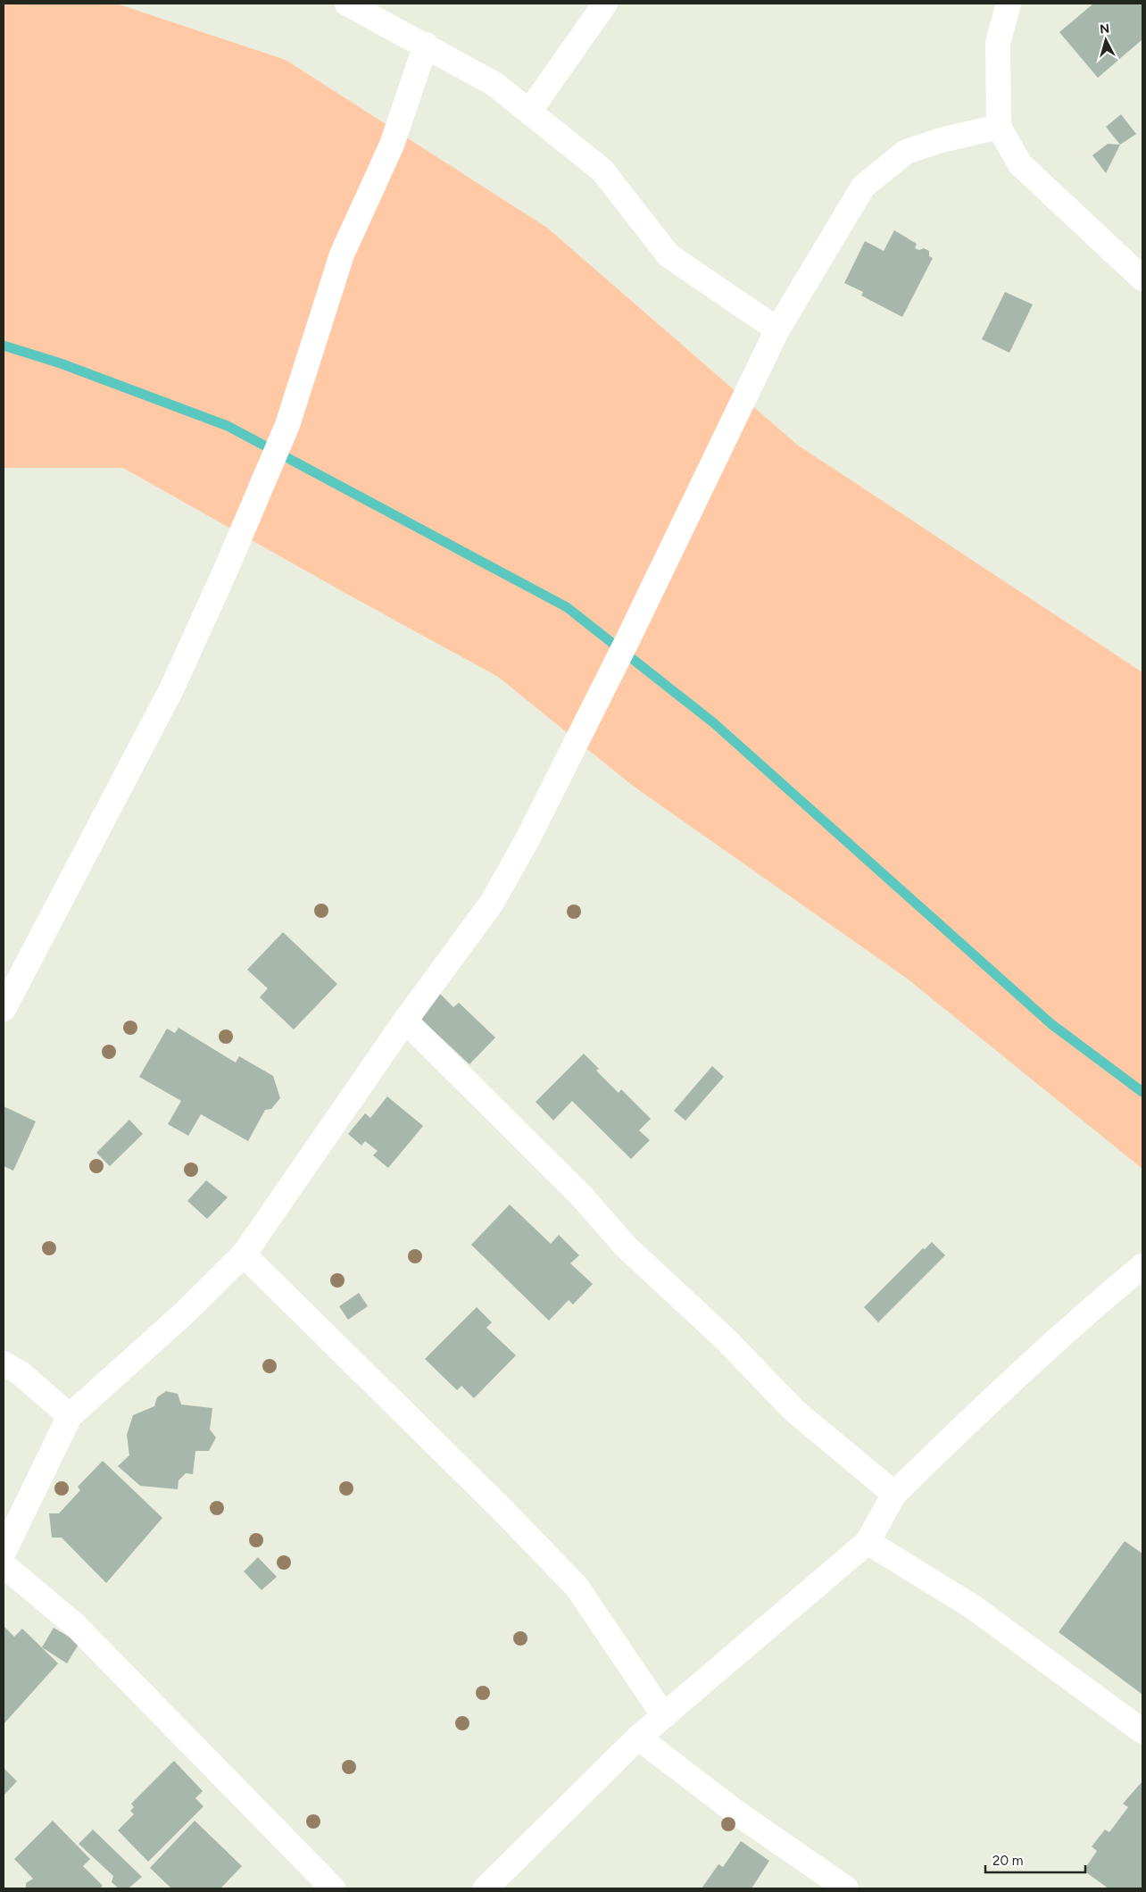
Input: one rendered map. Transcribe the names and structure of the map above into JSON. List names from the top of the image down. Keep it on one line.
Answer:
{"scale_bar":"20 m","north":"top"}
